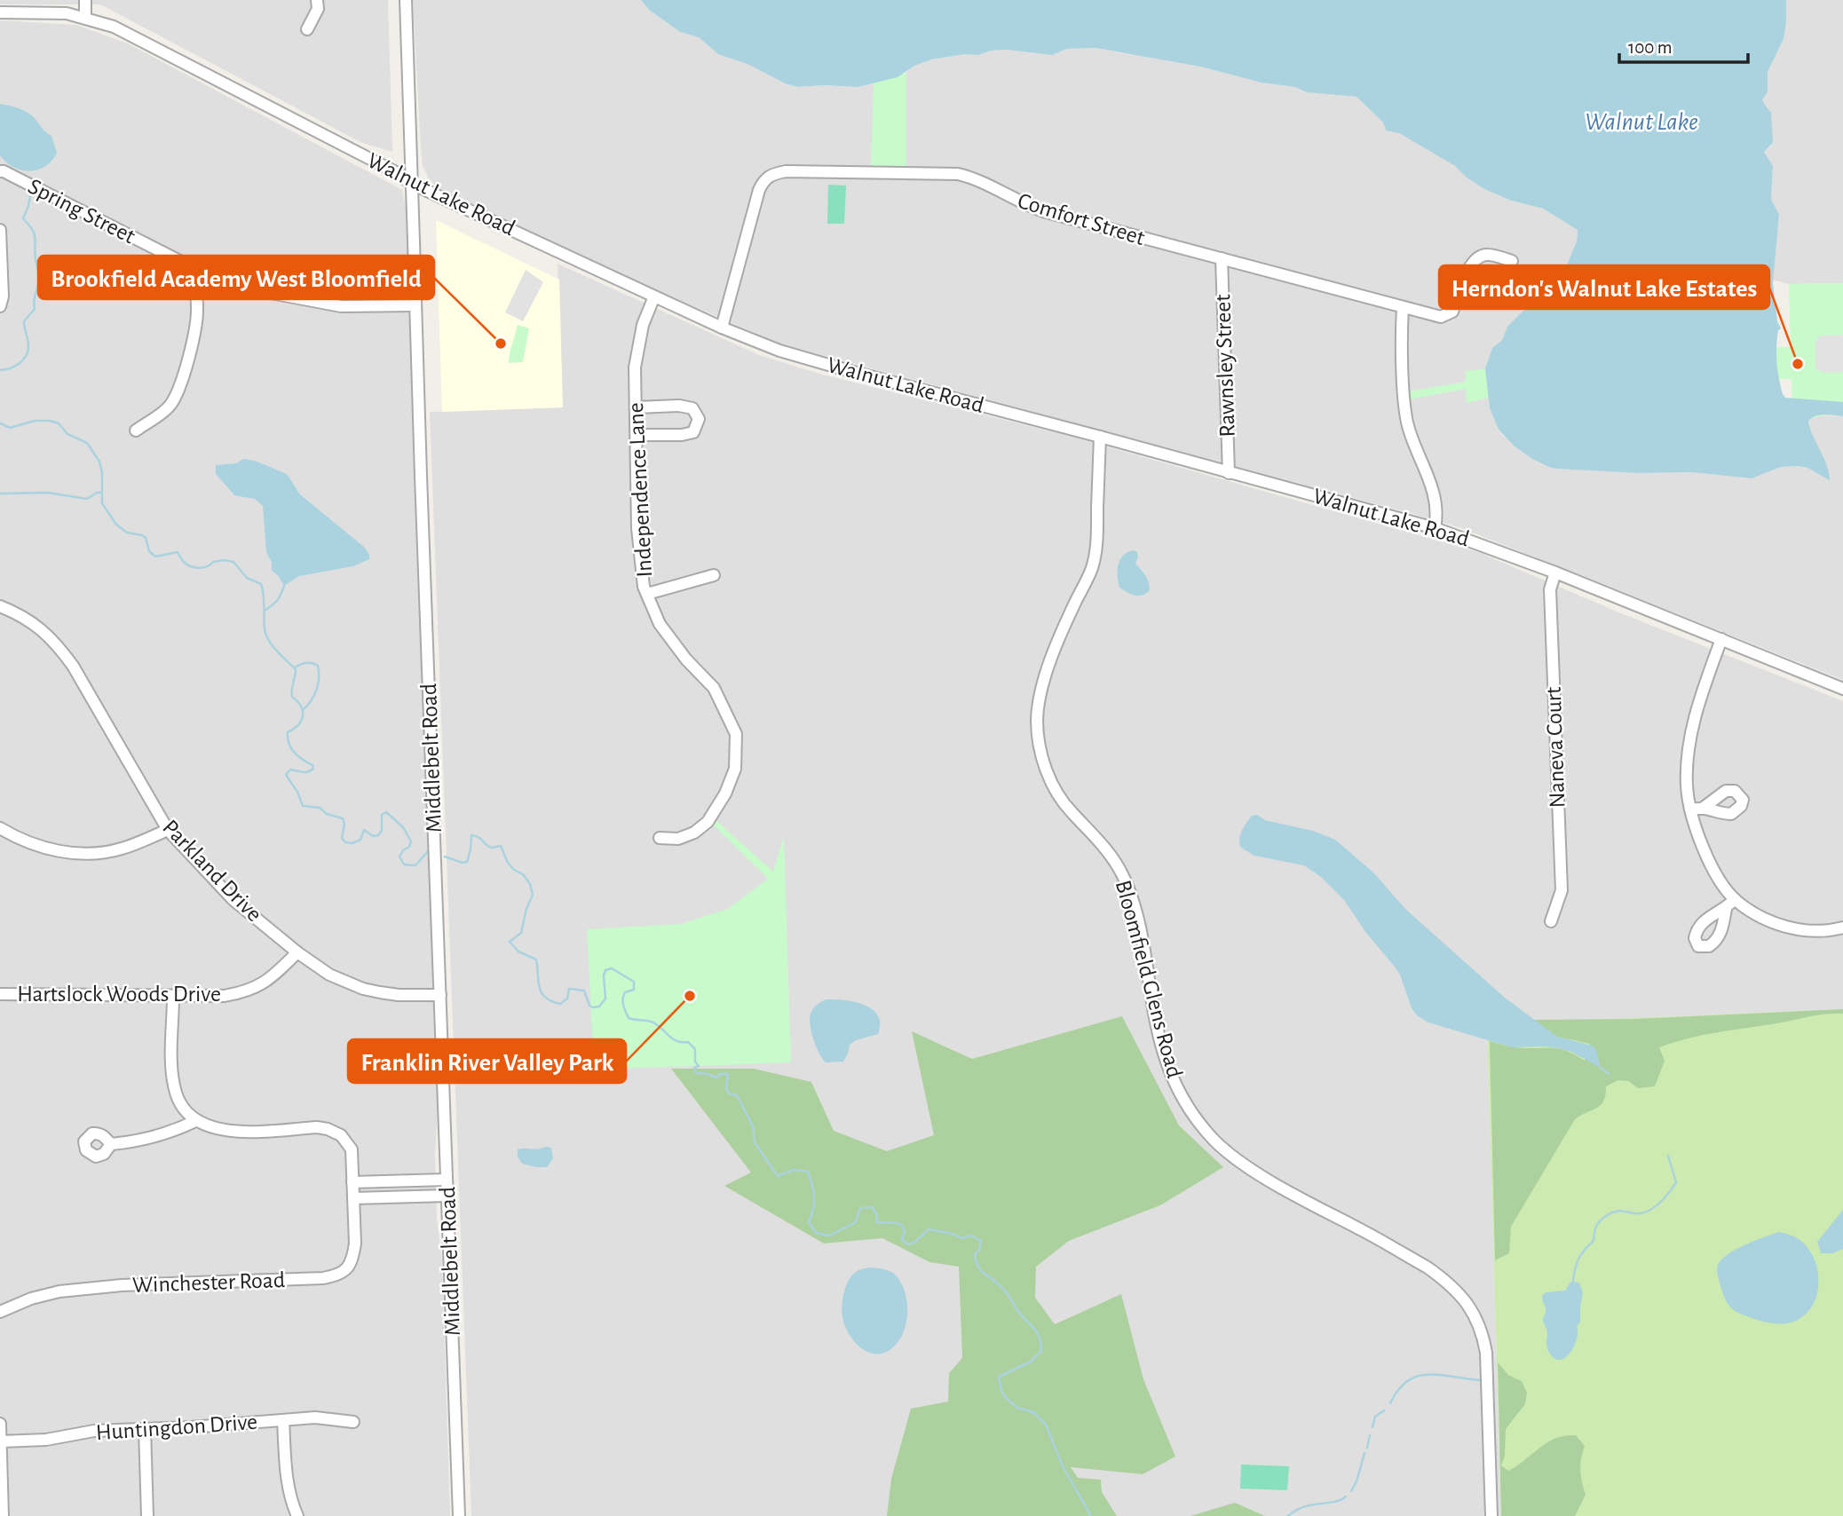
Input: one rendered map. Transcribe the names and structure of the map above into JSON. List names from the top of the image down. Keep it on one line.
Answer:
{"streets":{"street":["Walnut Lake Road","Spring Street","Comfort Street","Rawnsley Street","Independence Lane","Naneva Court","Middlebelt Road","Parkland Drive","Bloomfield Glens Road","Hartslock Woods Drive","Winchester Road","Huntingdon Drive"]},"crossings":[["Walnut Lake Road","Comfort Street"],["Walnut Lake Road","Rawnsley Street"],["Walnut Lake Road","Independence Lane"],["Walnut Lake Road","Naneva Court"],["Walnut Lake Road","Middlebelt Road"],["Walnut Lake Road","Bloomfield Glens Road"],["Spring Street","Middlebelt Road"],["Comfort Street","Rawnsley Street"],["Middlebelt Road","Parkland Drive"],["Parkland Drive","Hartslock Woods Drive"]],"water":["Walnut Lake"],"places":["Brookfield Academy West Bloomfield","Herndon's Walnut Lake Estates","Franklin River Valley Park"],"scale_bar":"100 m"}
